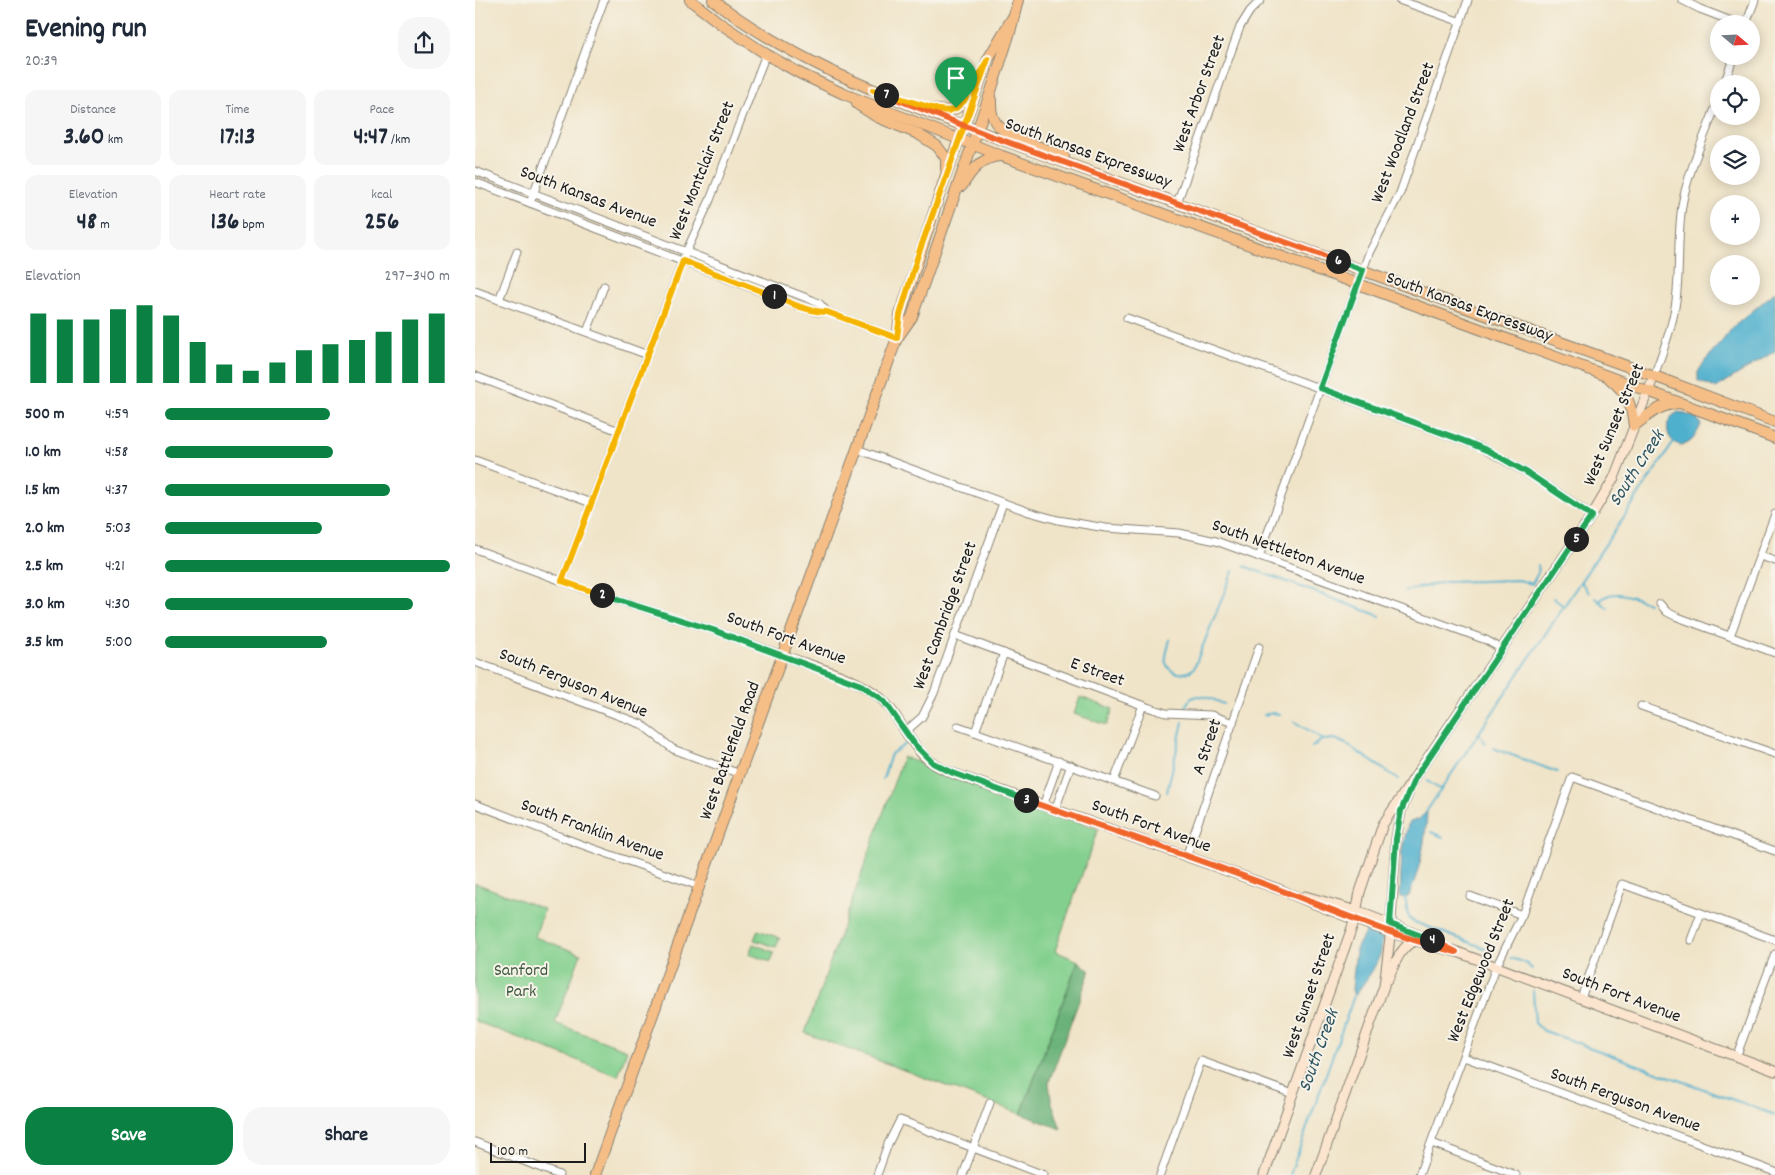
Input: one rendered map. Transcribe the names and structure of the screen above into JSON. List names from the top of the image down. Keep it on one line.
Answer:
{"streets":{"main road":["South Kansas Expressway","West Sunset Street","South Fort Avenue","West Battlefield Road"],"street":["West Arbor Street","West Woodland Street","West Montclair Street","South Kansas Avenue","South Nettleton Avenue","West Cambridge Street","E Street","South Ferguson Avenue","A Street","South Franklin Avenue","West Edgewood Street"]},"crossings":[["West Arbor Street","South Kansas Expressway"],["West Woodland Street","South Kansas Expressway"],["West Woodland Street","South Nettleton Avenue"],["South Kansas Expressway","West Montclair Street"],["South Kansas Expressway","West Sunset Street"],["South Kansas Expressway","West Battlefield Road"],["West Montclair Street","South Kansas Avenue"],["West Montclair Street","South Fort Avenue"],["South Kansas Avenue","West Battlefield Road"],["West Sunset Street","South Nettleton Avenue"],["West Sunset Street","South Fort Avenue"],["South Nettleton Avenue","West Cambridge Street"],["South Nettleton Avenue","West Battlefield Road"],["West Cambridge Street","South Fort Avenue"],["West Cambridge Street","E Street"],["South Fort Avenue","A Street"],["South Fort Avenue","West Battlefield Road"],["South Fort Avenue","West Edgewood Street"],["E Street","A Street"],["South Ferguson Avenue","West Battlefield Road"],["South Ferguson Avenue","West Edgewood Street"],["West Battlefield Road","South Franklin Avenue"]],"water":["South Creek"],"parks":["Sanford Park"],"scale_bar":"100 m","north":"right","page":{"heading":["Evening run","20:39"],"map_buttons":["+","−"],"pins":["7","6","1","5","2","3","4"],"stats":[["Distance","3.60 km"],["Time","17:13"],["Pace","4:47 /km"],["Elevation","48 m"],["Heart rate","136 bpm"],["kcal","256"]],"chart":["Elevation","297–340 m"],"list":[{"name":"500 m","note":"4:59"},{"name":"1.0 km","note":"4:58"},{"name":"1.5 km","note":"4:37"},{"name":"2.0 km","note":"5:03"},{"name":"2.5 km","note":"4:21"},{"name":"3.0 km","note":"4:30"},{"name":"3.5 km","note":"5:00"}],"buttons":["Save","Share"],"scale":"100 m"}}
